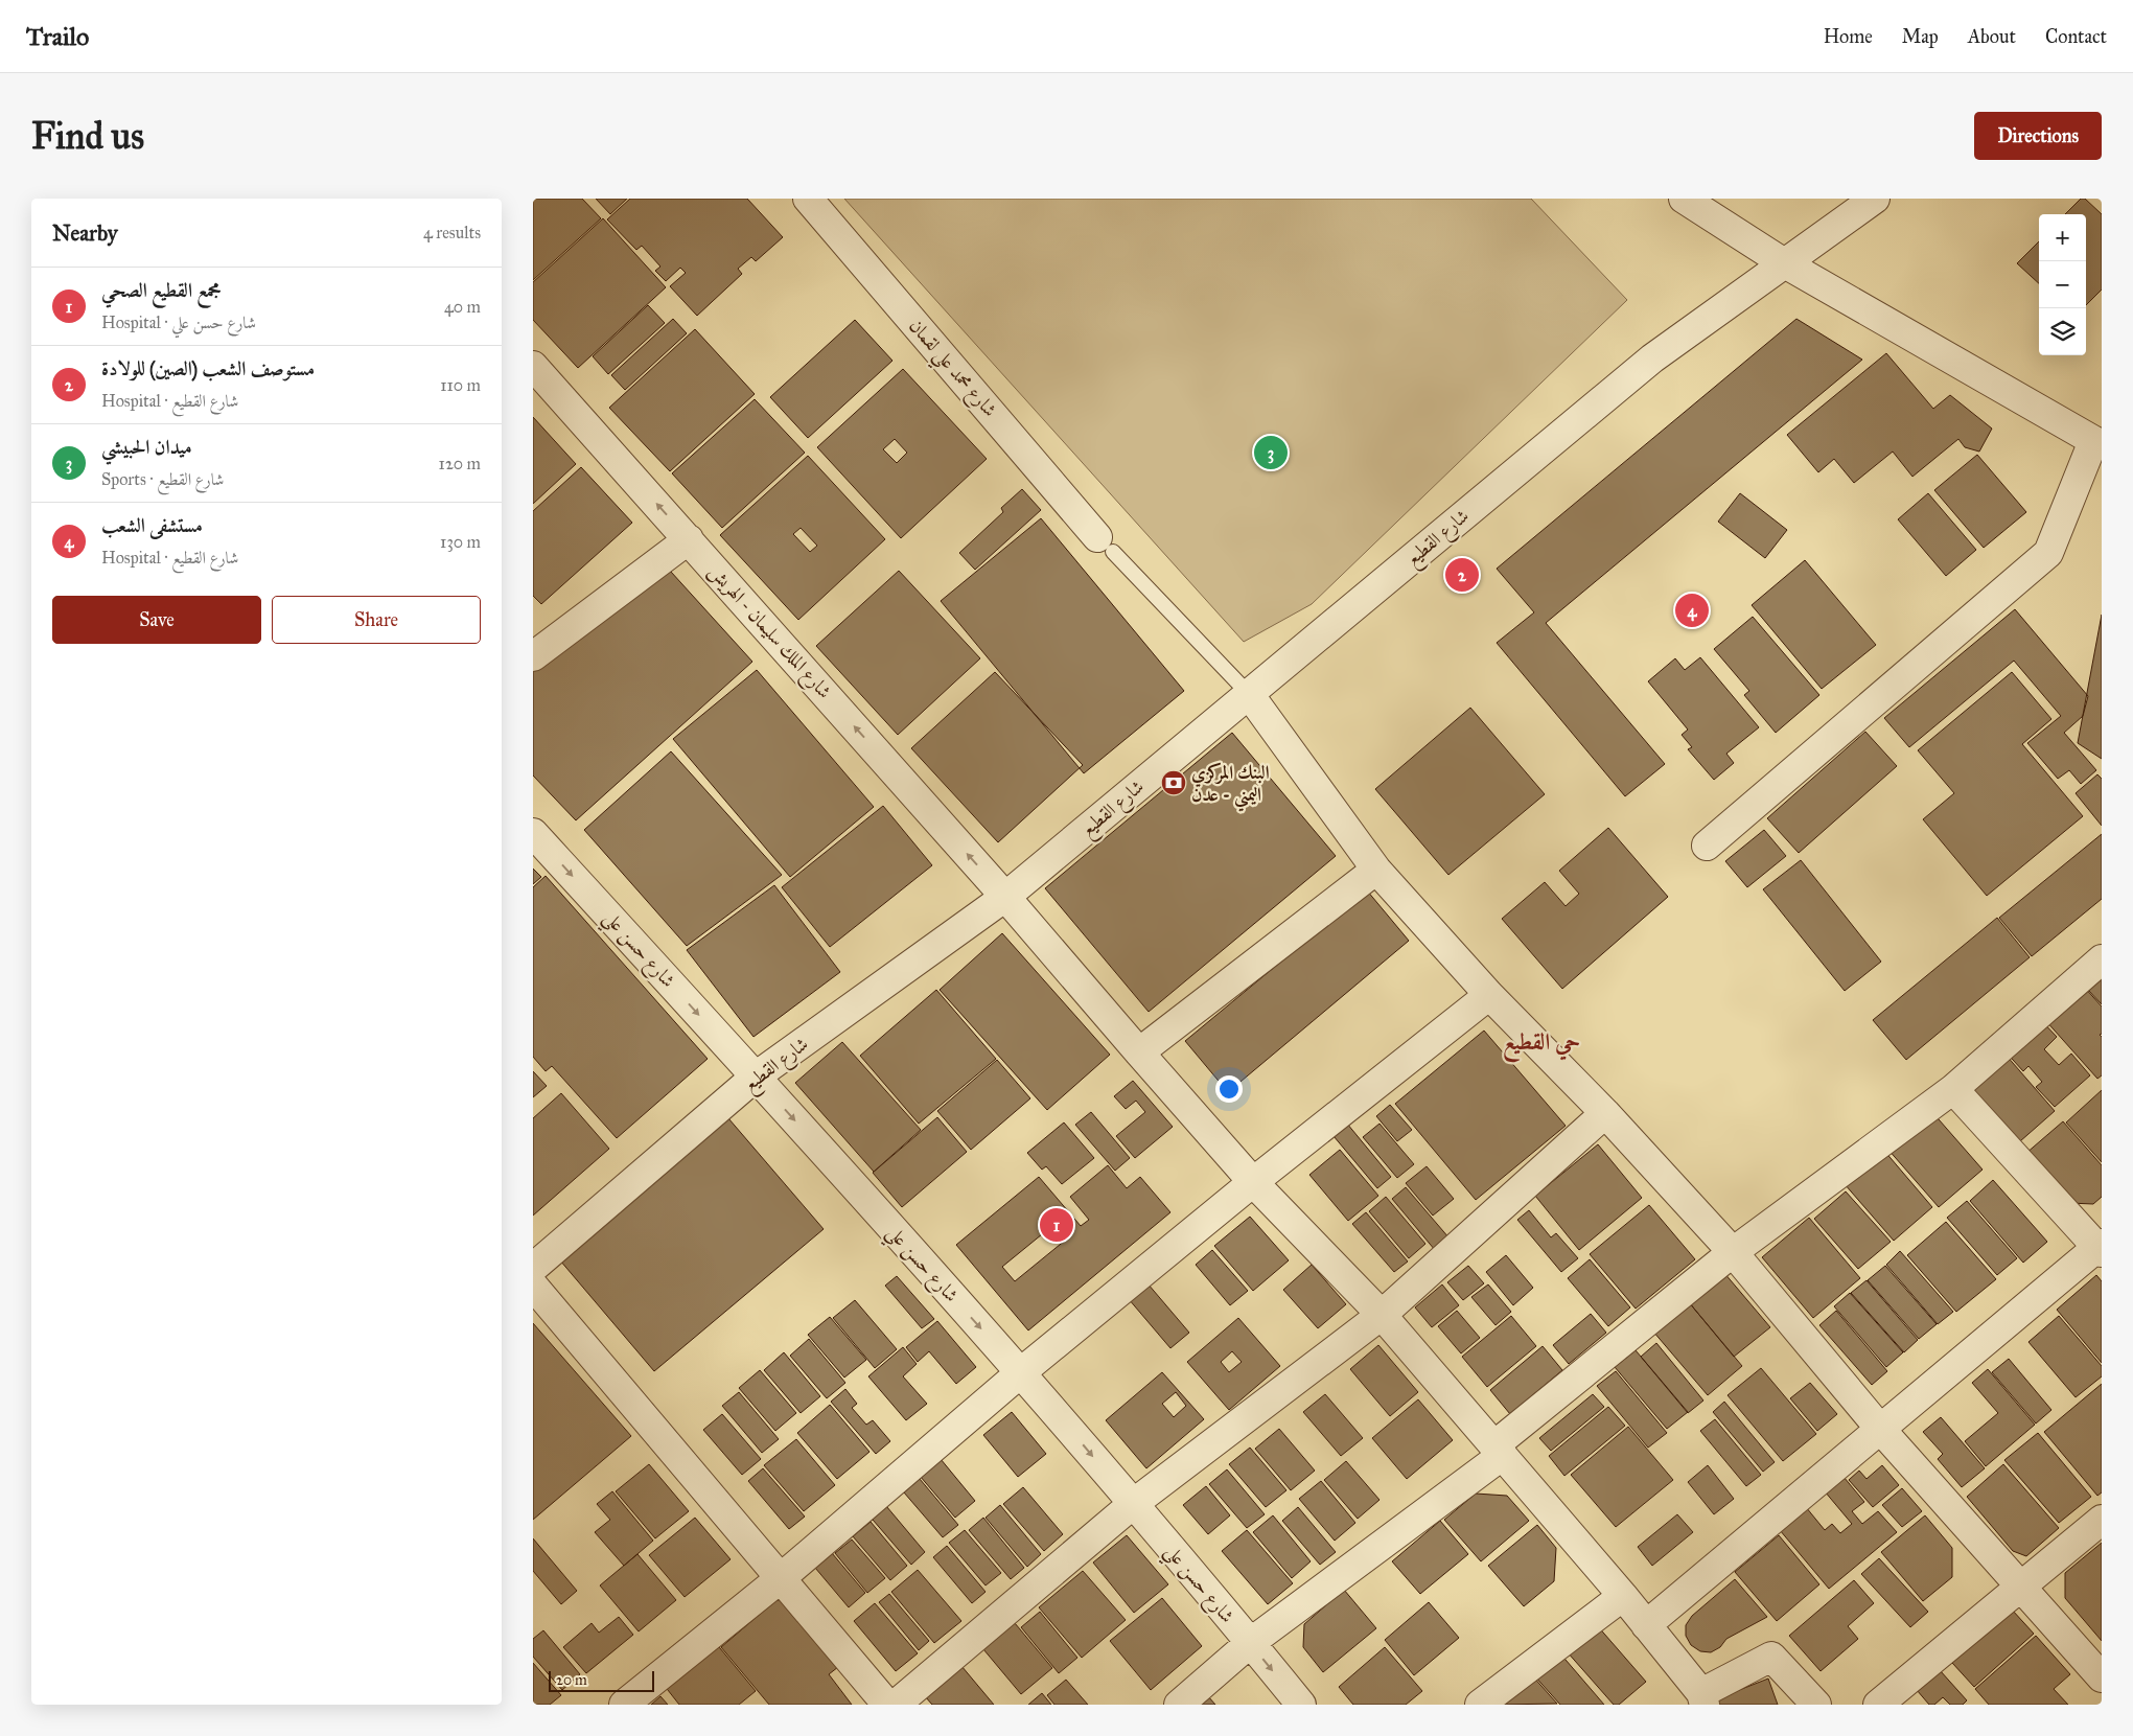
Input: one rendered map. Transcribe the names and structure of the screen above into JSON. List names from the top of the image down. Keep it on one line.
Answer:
{"streets":{"street":["شارع محمد علي لقمان","شارع القطيع","شارع الملك سليمان - الهريش","شارع حسن علي"]},"crossings":[["شارع القطيع","شارع الملك سليمان - الهريش"],["شارع القطيع","شارع حسن علي"]],"one_way":["شارع الملك سليمان - الهريش","شارع حسن علي"],"districts":["حي القطيع"],"places":{"bank":["البنك المركزي اليمني - عدن"]},"scale_bar":"20 m","page":{"header":"Trailo","nav":["Home","Map","About","Contact"],"buttons":["Directions",["Save","Share"]],"title":"Find us","heading":["Nearby","4 results"],"map_buttons":["+","−"],"list":[{"mark":"1","name":"مجمع القطيع الصحي","note":"Hospital · شارع حسن علي","value":"40 m"},{"mark":"2","name":"مستوصف الشعب (الصين) للولادة","note":"Hospital · شارع القطيع","value":"110 m"},{"mark":"3","name":"ميدان الحبيشي","note":"Sports · شارع القطيع","value":"120 m"},{"mark":"4","name":"مستشفى الشعب","note":"Hospital · شارع القطيع","value":"130 m"}],"pins":["3","2","4","1"],"scale":"20 m"}}
